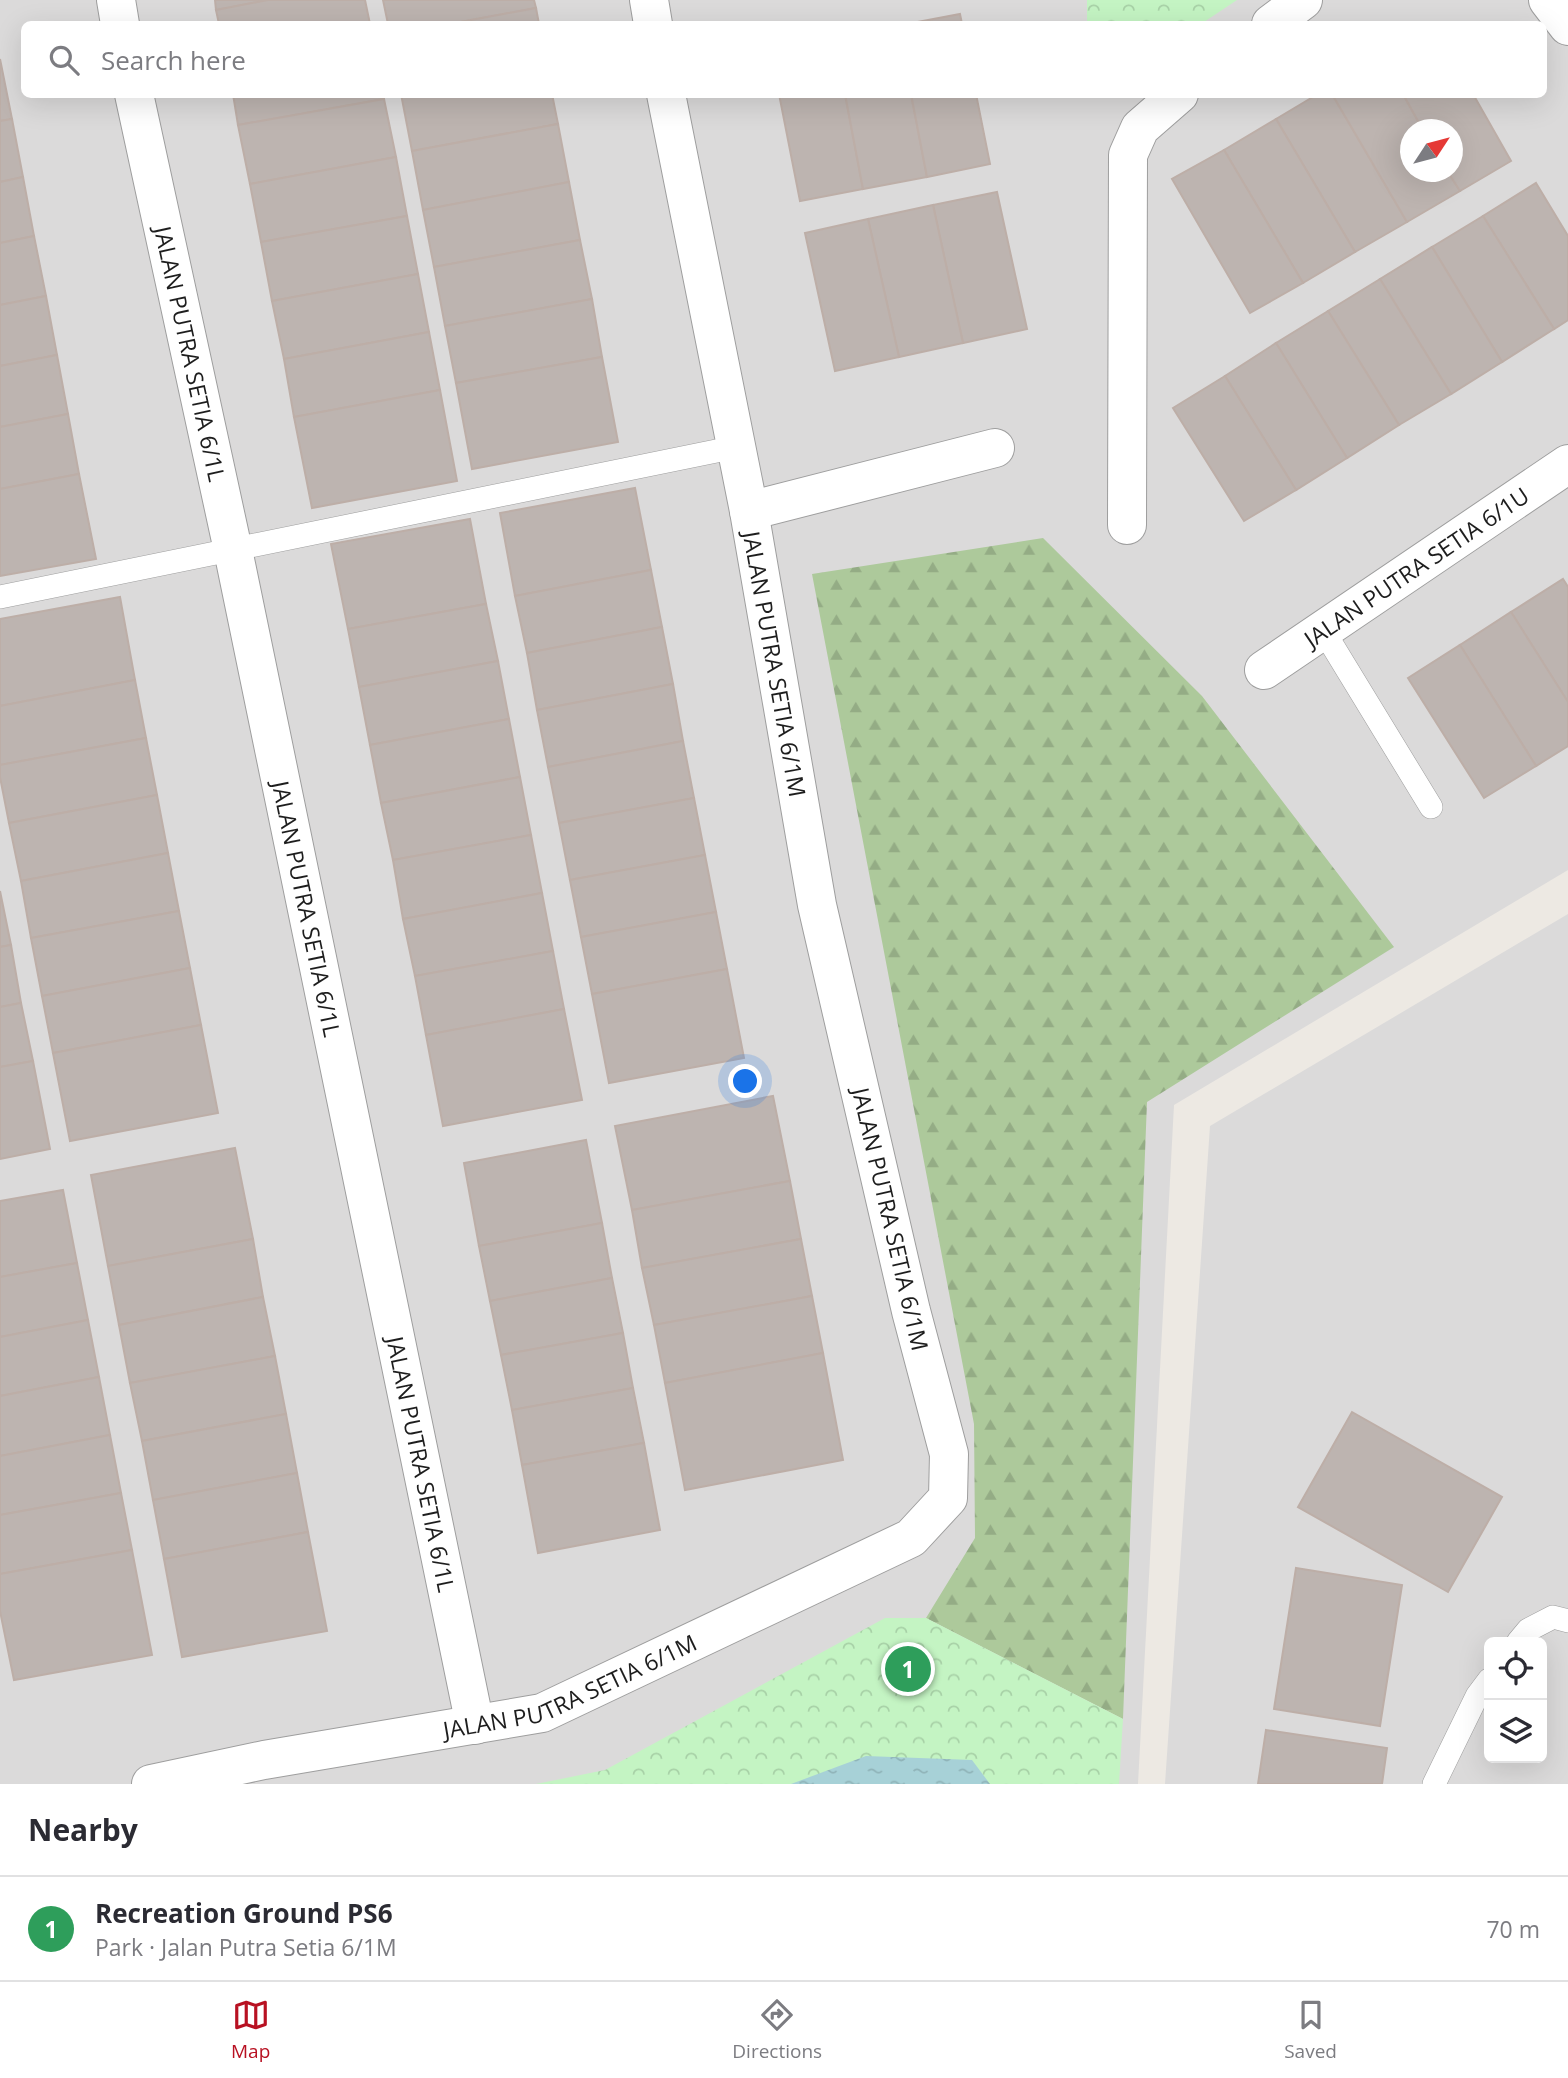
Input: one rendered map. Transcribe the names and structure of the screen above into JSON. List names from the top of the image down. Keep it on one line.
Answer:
{"streets":{"street":["JALAN PUTRA SETIA 6/1L","JALAN PUTRA SETIA 6/1U","JALAN PUTRA SETIA 6/1M"]},"crossings":[["JALAN PUTRA SETIA 6/1L","JALAN PUTRA SETIA 6/1M"]],"north":"top right","page":{"search":"Search here","pins":"1","heading":"Nearby","list":[{"mark":"1","name":"Recreation Ground PS6","note":"Park · Jalan Putra Setia 6/1M","value":"70 m"}],"nav":["Map","Directions","Saved"]}}
